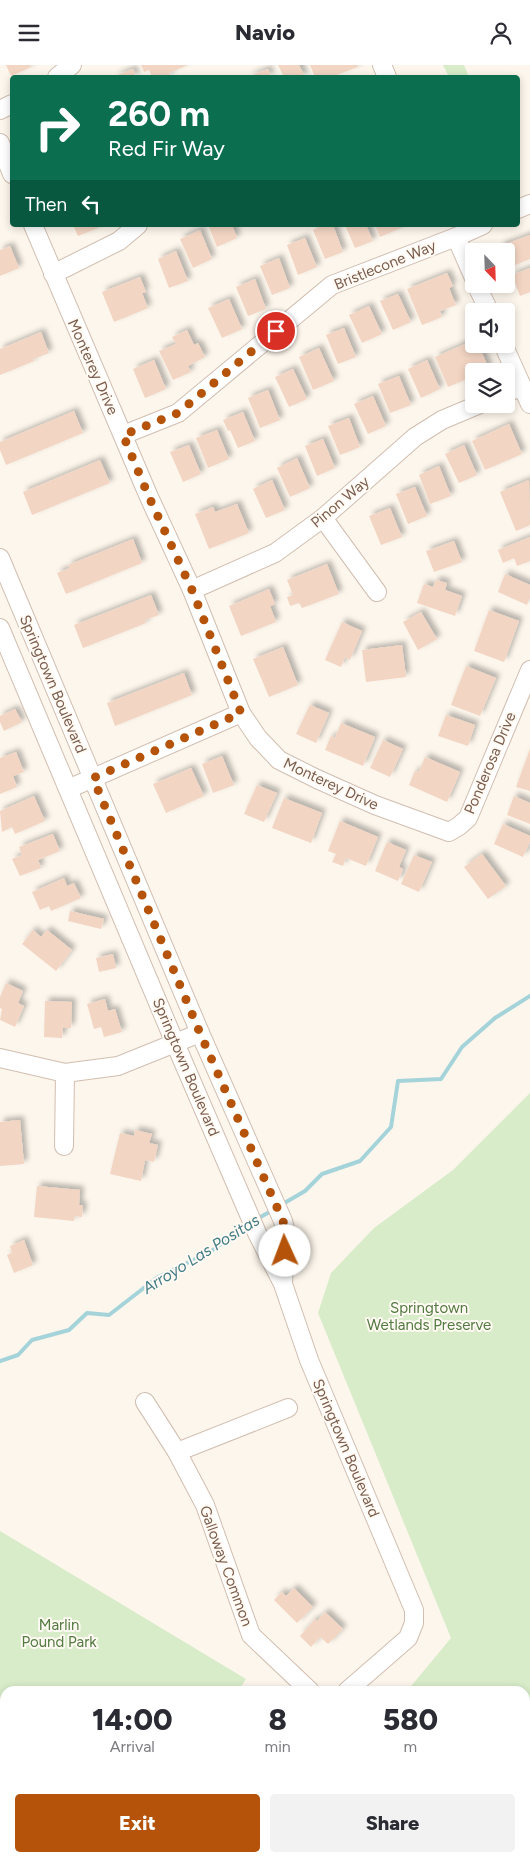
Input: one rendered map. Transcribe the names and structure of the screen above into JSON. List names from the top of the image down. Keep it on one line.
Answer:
{"streets":{"street":["Bristlecone Way","Monterey Drive","Pinon Way","Springtown Boulevard","Ponderosa Drive","Galloway Common"]},"crossings":[["Bristlecone Way","Monterey Drive"],["Monterey Drive","Pinon Way"],["Monterey Drive","Ponderosa Drive"]],"water":["Arroyo Las Positas"],"parks":["Springtown Wetlands Preserve","Marlin Pound Park"],"north":"bottom right","page":{"header":"Navio","turn":["260 m","Red Fir Way"],"then":"Then","eta":["14:00","Arrival","8","min","580","m"],"buttons":["Exit","Share"]}}
